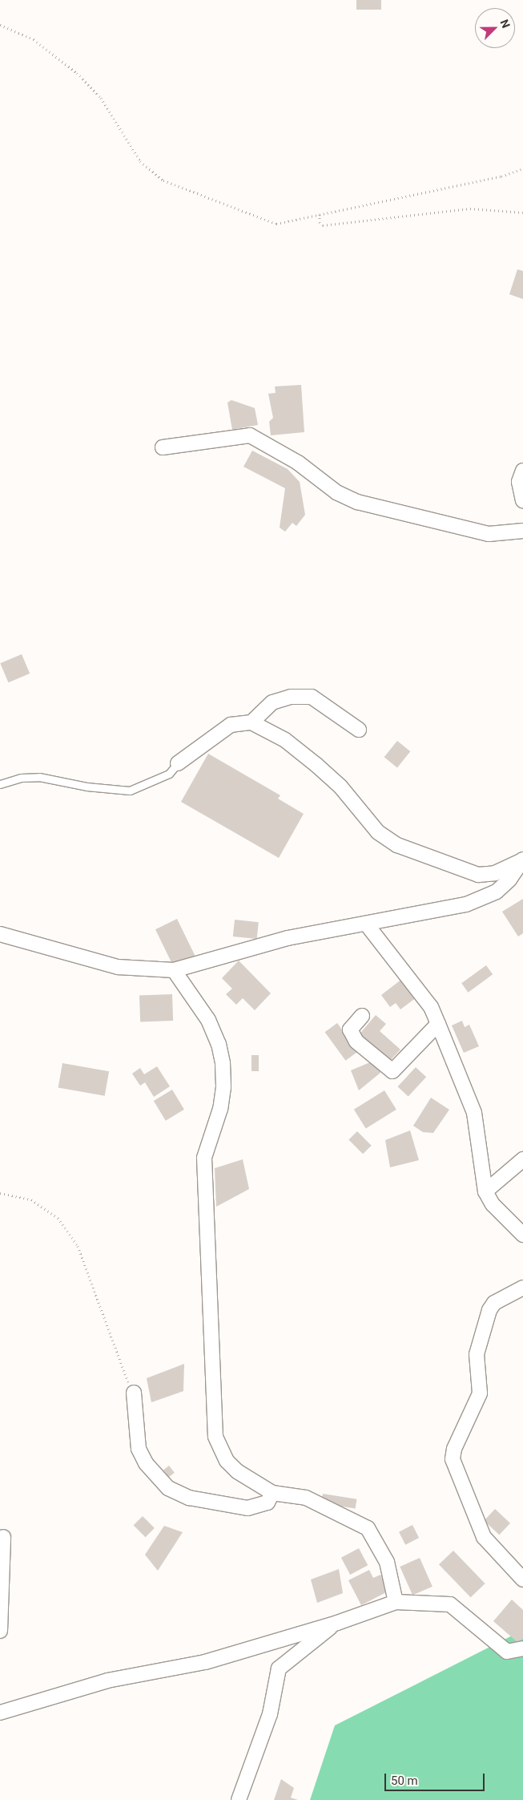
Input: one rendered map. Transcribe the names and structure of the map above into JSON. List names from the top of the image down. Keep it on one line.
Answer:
{"scale_bar":"50 m","north":"top right"}
